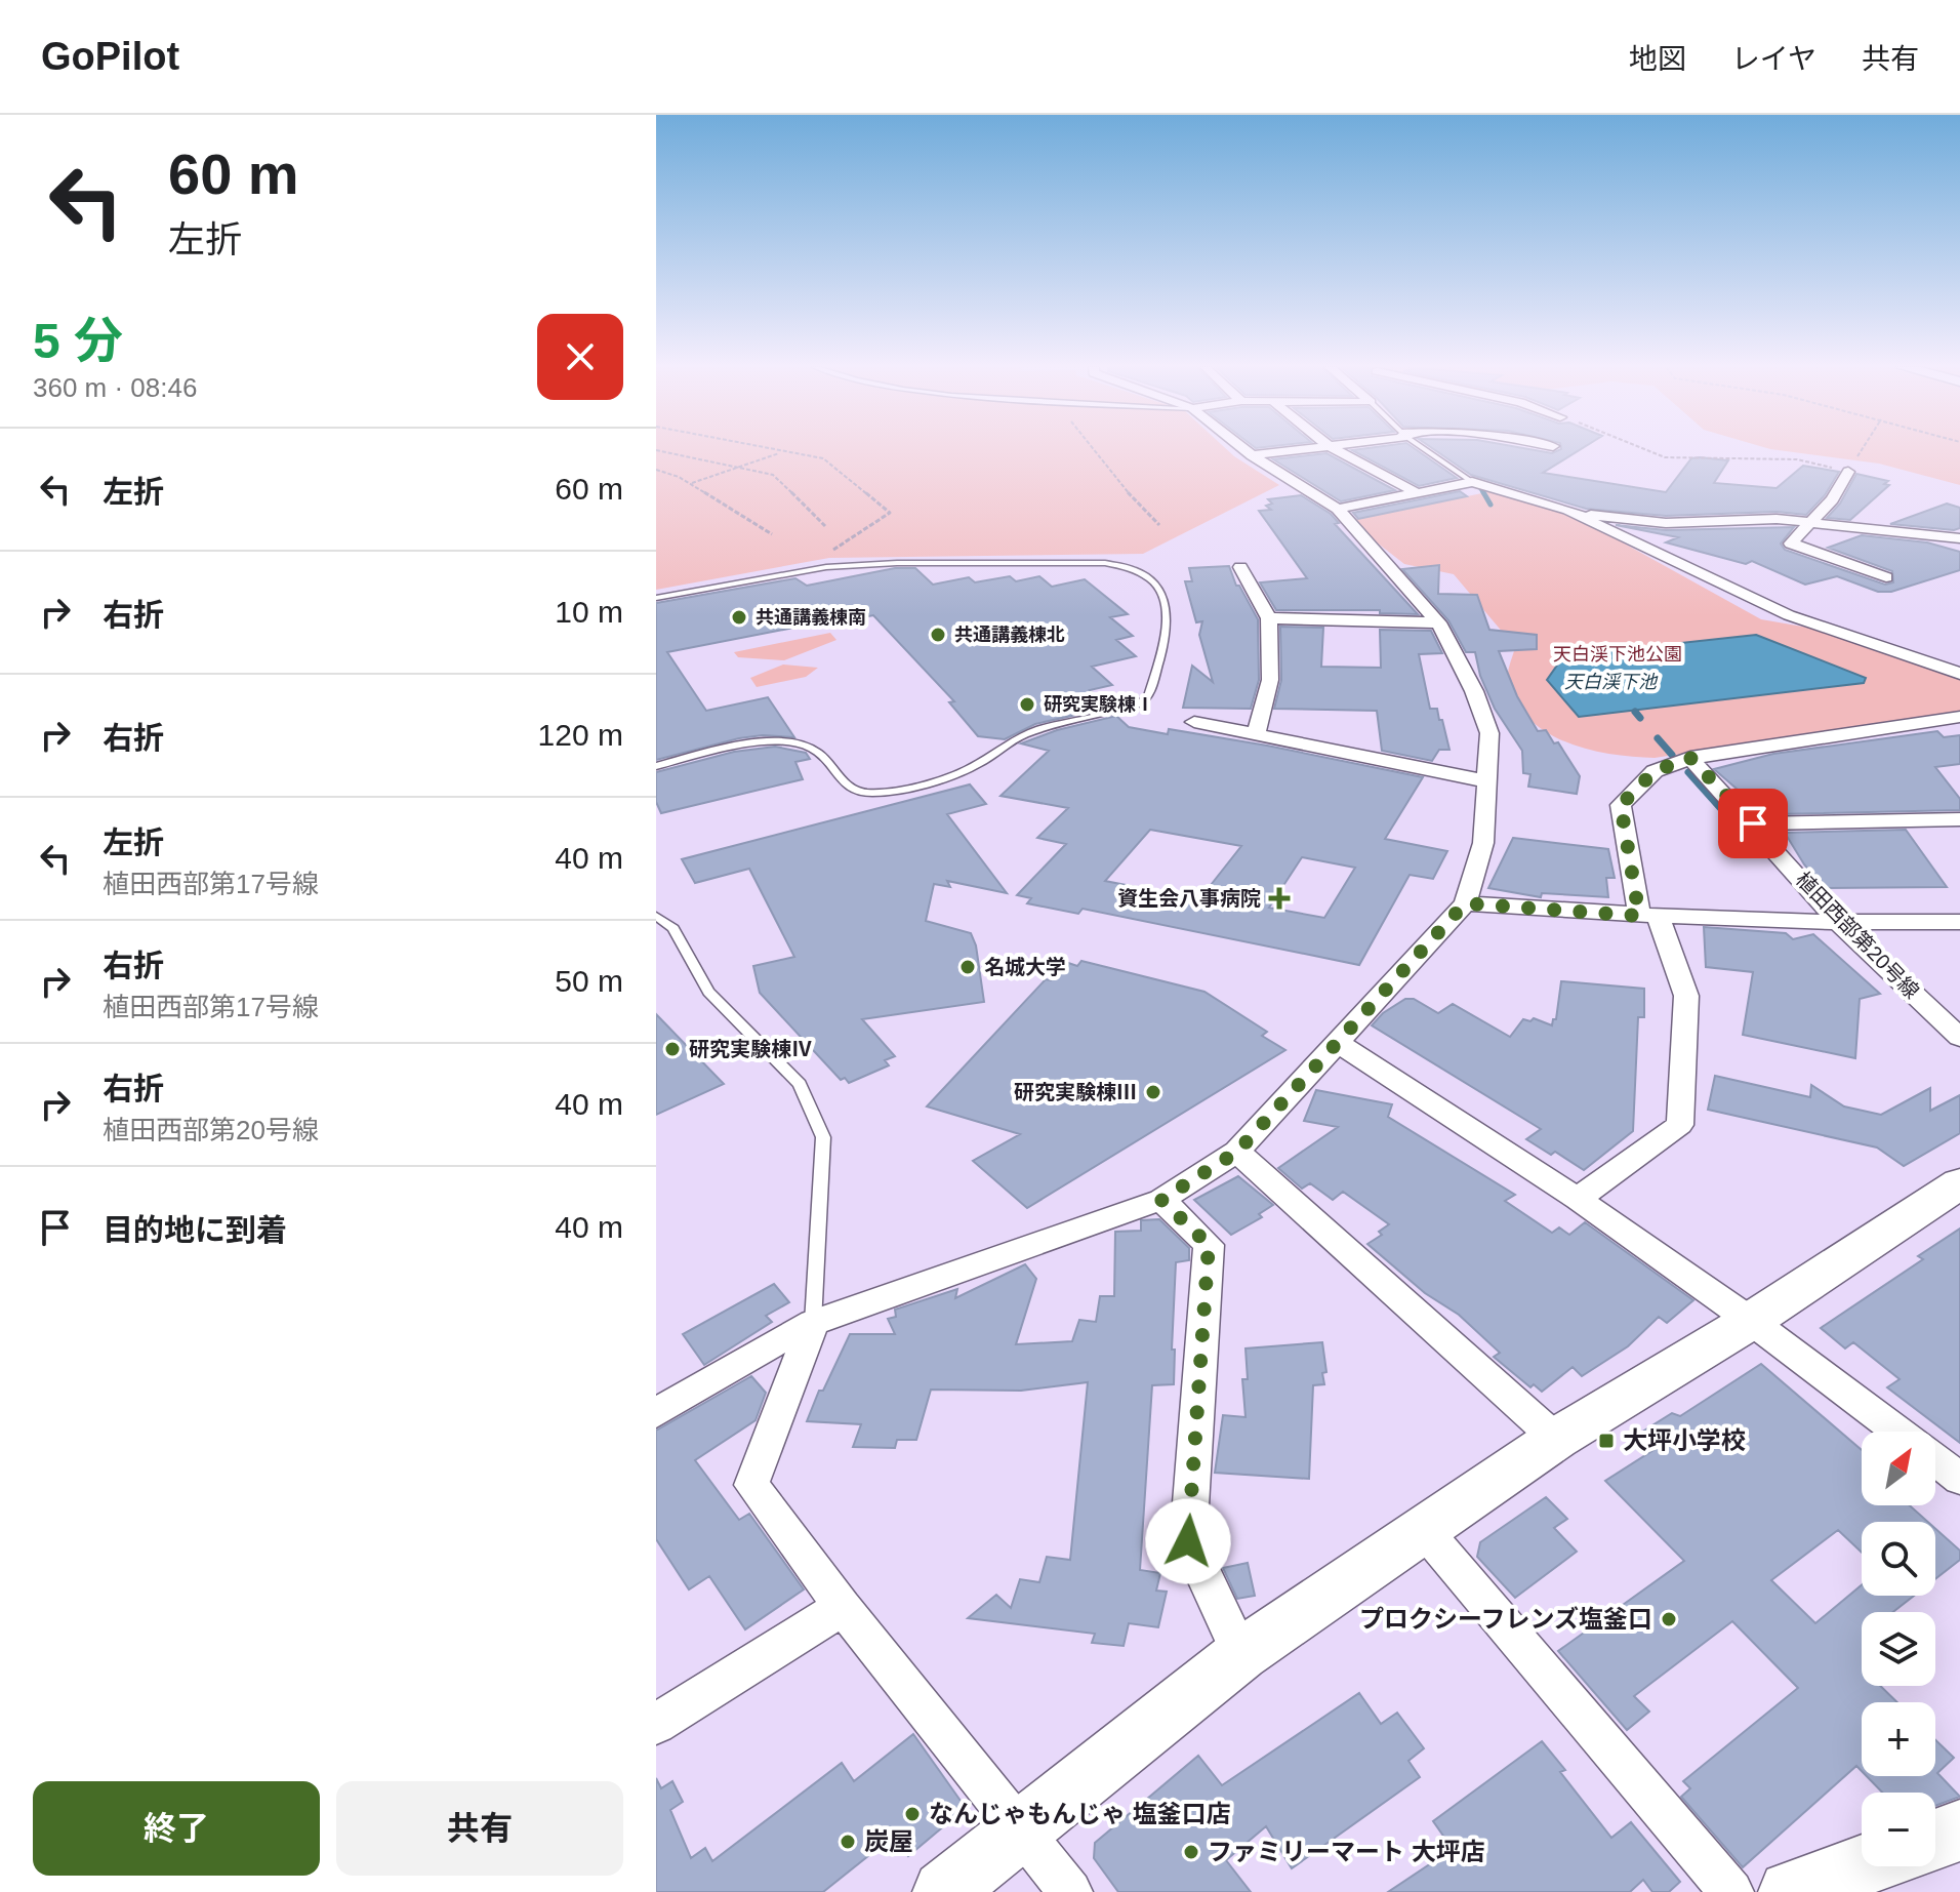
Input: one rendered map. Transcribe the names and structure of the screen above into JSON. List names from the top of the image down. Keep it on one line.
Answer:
{"streets":{"street":["植田西部第20号線"]},"water":["天白渓下池"],"parks":["天白渓下池公園"],"places":{"other":["共通講義棟南","共通講義棟北","研究実験棟Ⅰ","名城大学","研究実験棟Ⅳ","研究実験棟Ⅲ","プロクシーフレンズ塩釜口","なんじゃもんじゃ 塩釜口店","炭屋","ファミリーマート 大坪店"],"health":["資生会八事病院"],"transit":["大坪小学校"]},"north":"top right","page":{"header":"GoPilot","nav":["地図","レイヤ","共有"],"turn":["60 m","左折"],"heading":["5 分","360 m · 08:46"],"list":[{"name":"左折","value":"60 m"},{"name":"右折","value":"10 m"},{"name":"右折","value":"120 m"},{"name":"左折","note":"植田西部第17号線","value":"40 m"},{"name":"右折","note":"植田西部第17号線","value":"50 m"},{"name":"右折","note":"植田西部第20号線","value":"40 m"},{"name":"目的地に到着","value":"40 m"}],"map_buttons":["+","−"],"buttons":["終了","共有"]}}
